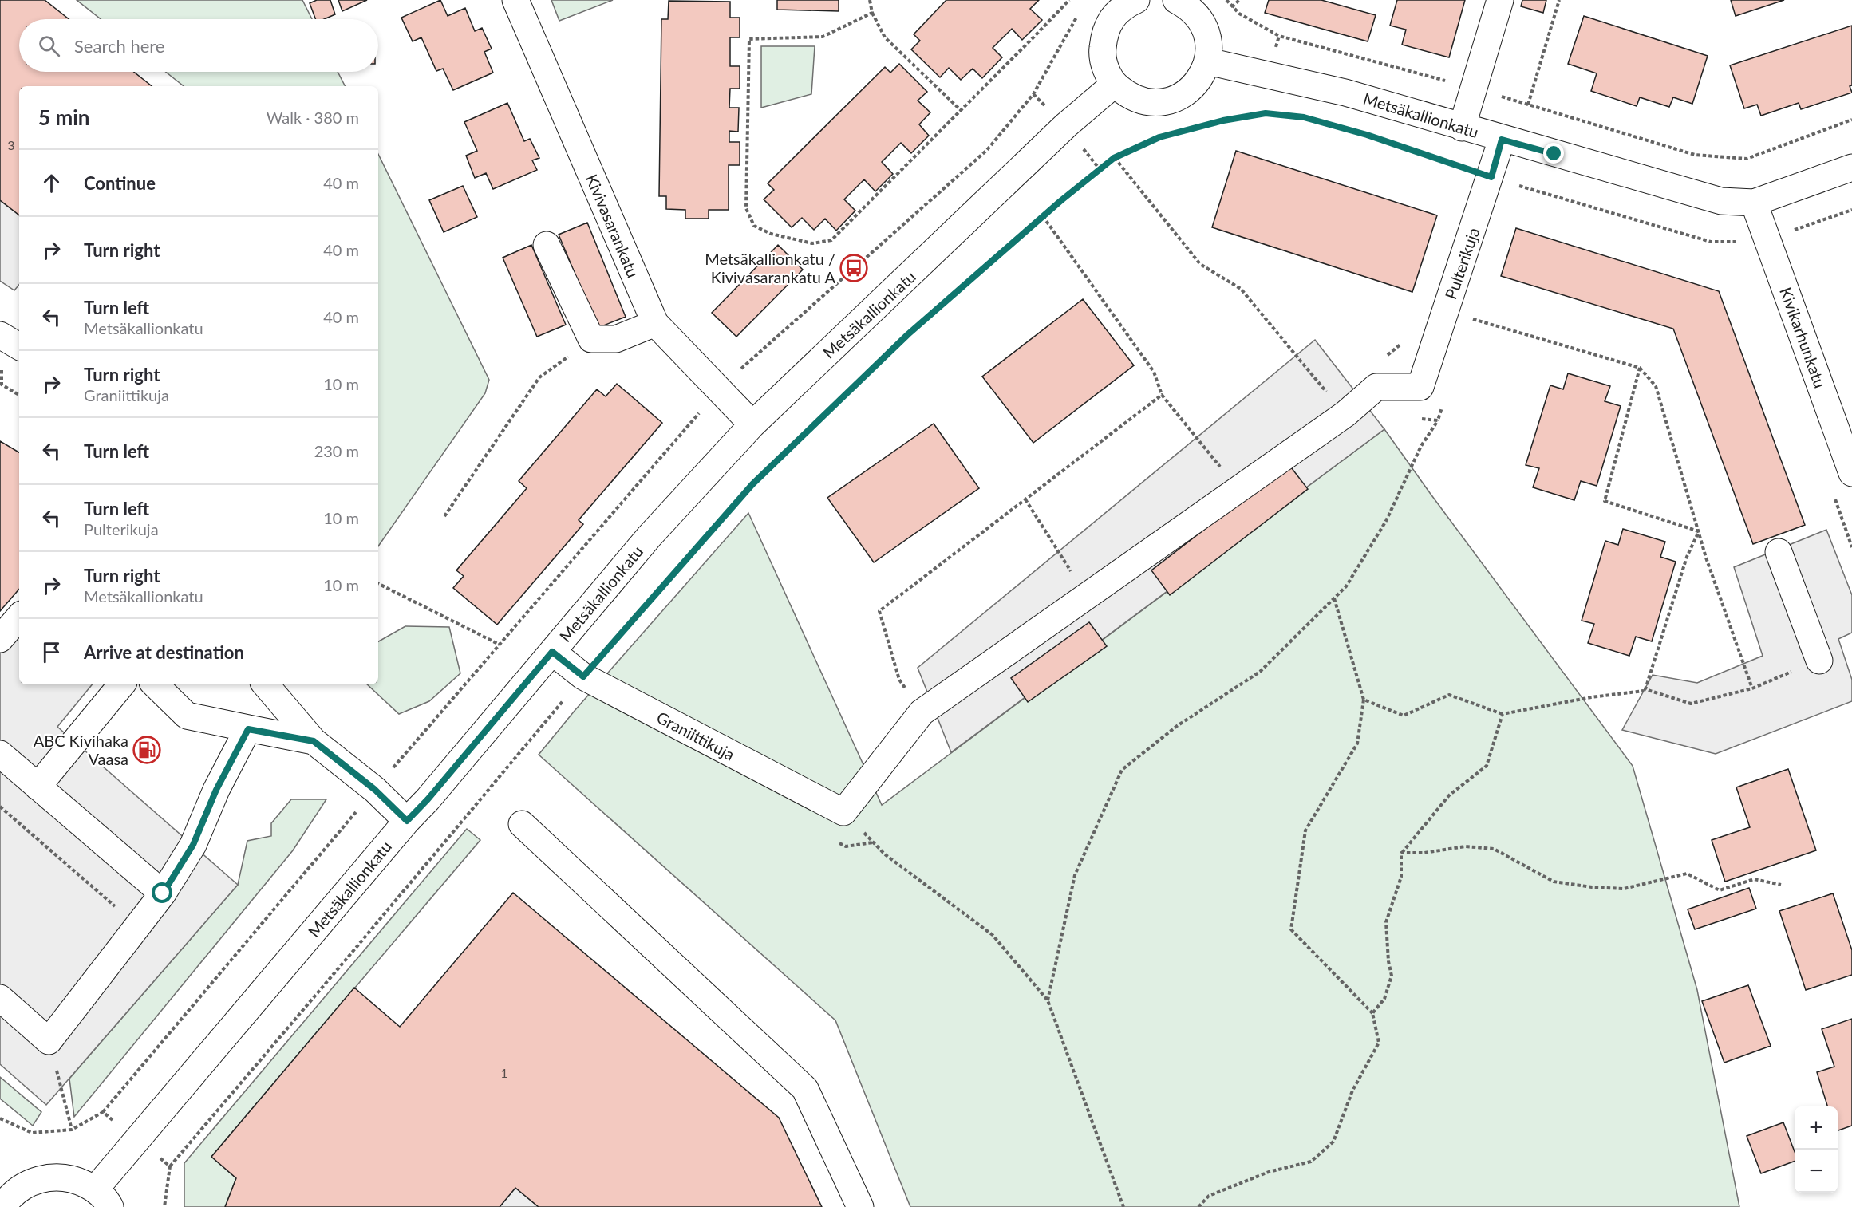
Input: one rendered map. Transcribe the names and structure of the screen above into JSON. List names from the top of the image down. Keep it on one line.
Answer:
{"streets":{"street":["Metsäkallionkatu","Kivivasarankatu","Pulterikuja","Kivikarhunkatu","Graniittikuja"]},"crossings":[["Metsäkallionkatu","Kivivasarankatu"],["Metsäkallionkatu","Pulterikuja"],["Metsäkallionkatu","Kivikarhunkatu"],["Metsäkallionkatu","Graniittikuja"]],"places":{"bus stop":["Metsäkallionkatu / Kivivasarankatu A"],"fuel station":["ABC Kivihaka Vaasa"]},"house_numbers":["3","1"],"page":{"search":"Search here","heading":["5 min","Walk · 380 m"],"list":[["Continue","40 m"],["Turn right","40 m"],["Turn left","Metsäkallionkatu","40 m"],["Turn right","Graniittikuja","10 m"],["Turn left","230 m"],["Turn left","Pulterikuja","10 m"],["Turn right","Metsäkallionkatu","10 m"],"Arrive at destination"],"map_buttons":["+","−"]}}
